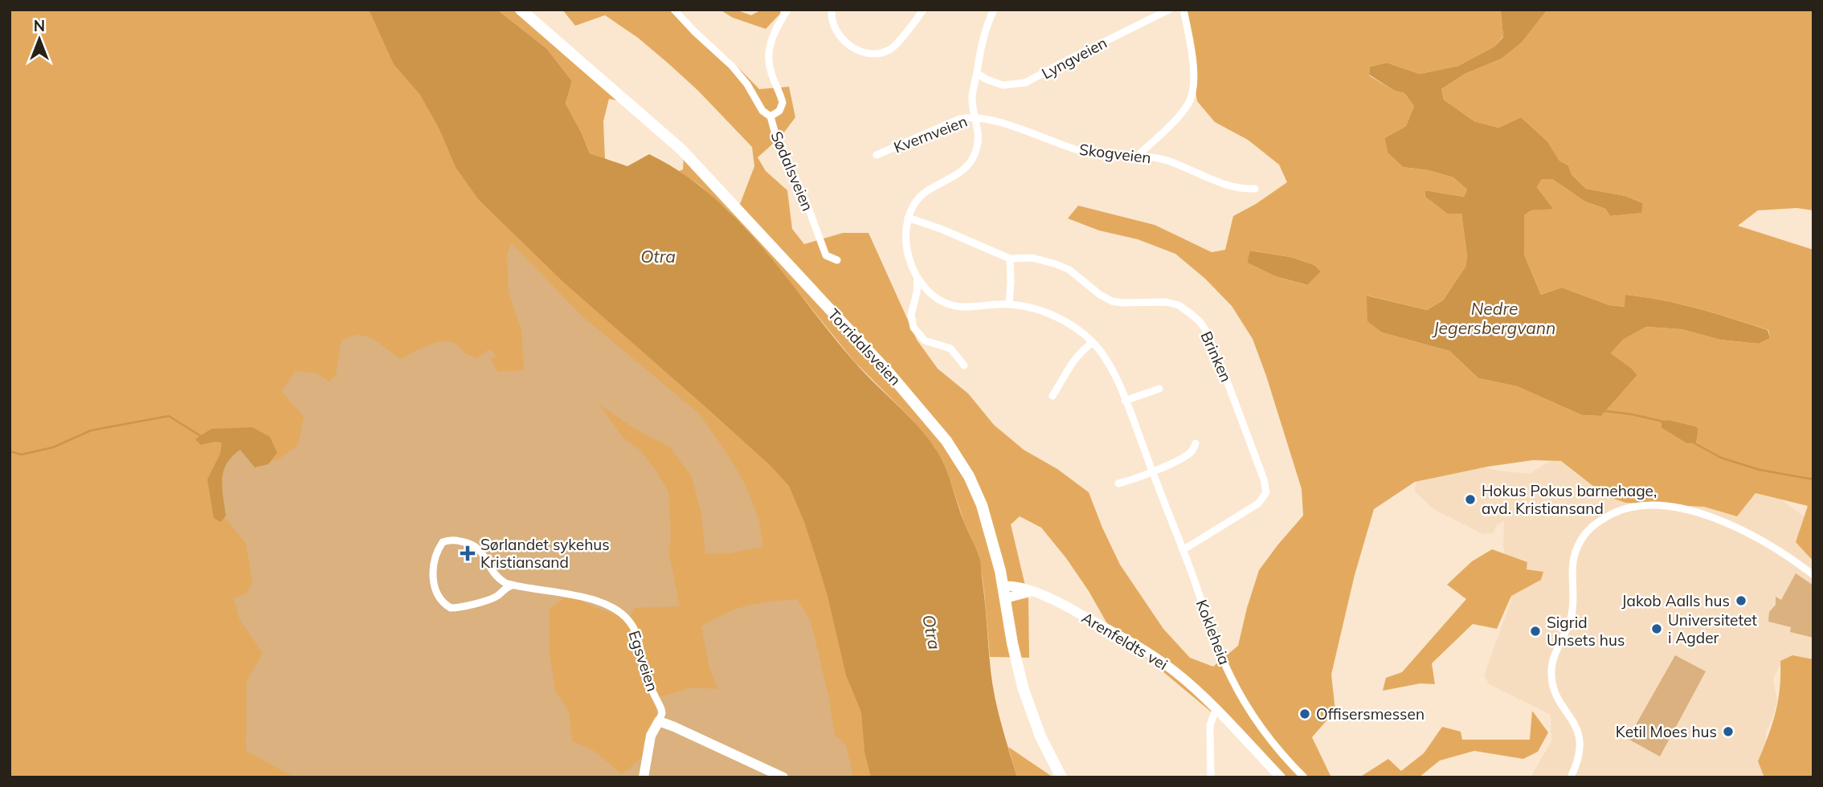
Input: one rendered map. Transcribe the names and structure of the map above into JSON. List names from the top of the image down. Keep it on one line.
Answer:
{"streets":{"main road":["Torridalsveien"],"street":["Lyngveien","Kvernveien","Skogveien","Sødalsveien","Brinken","Kokleheia","Arenfeldts vei","Egsveien"]},"crossings":[["Lyngveien","Kvernveien"],["Kvernveien","Skogveien"],["Kvernveien","Kokleheia"],["Skogveien","Kokleheia"],["Torridalsveien","Arenfeldts vei"],["Brinken","Kokleheia"]],"water":["Otra","Nedre Jegersbergvann"],"places":{"other":["Hokus Pokus barnehage, avd. Kristiansand","Jakob Aalls hus","Universitetet i Agder","Sigrid Unsets hus","Offisersmessen","Ketil Moes hus"],"health":["Sørlandet sykehus Kristiansand"]},"north":"top"}
